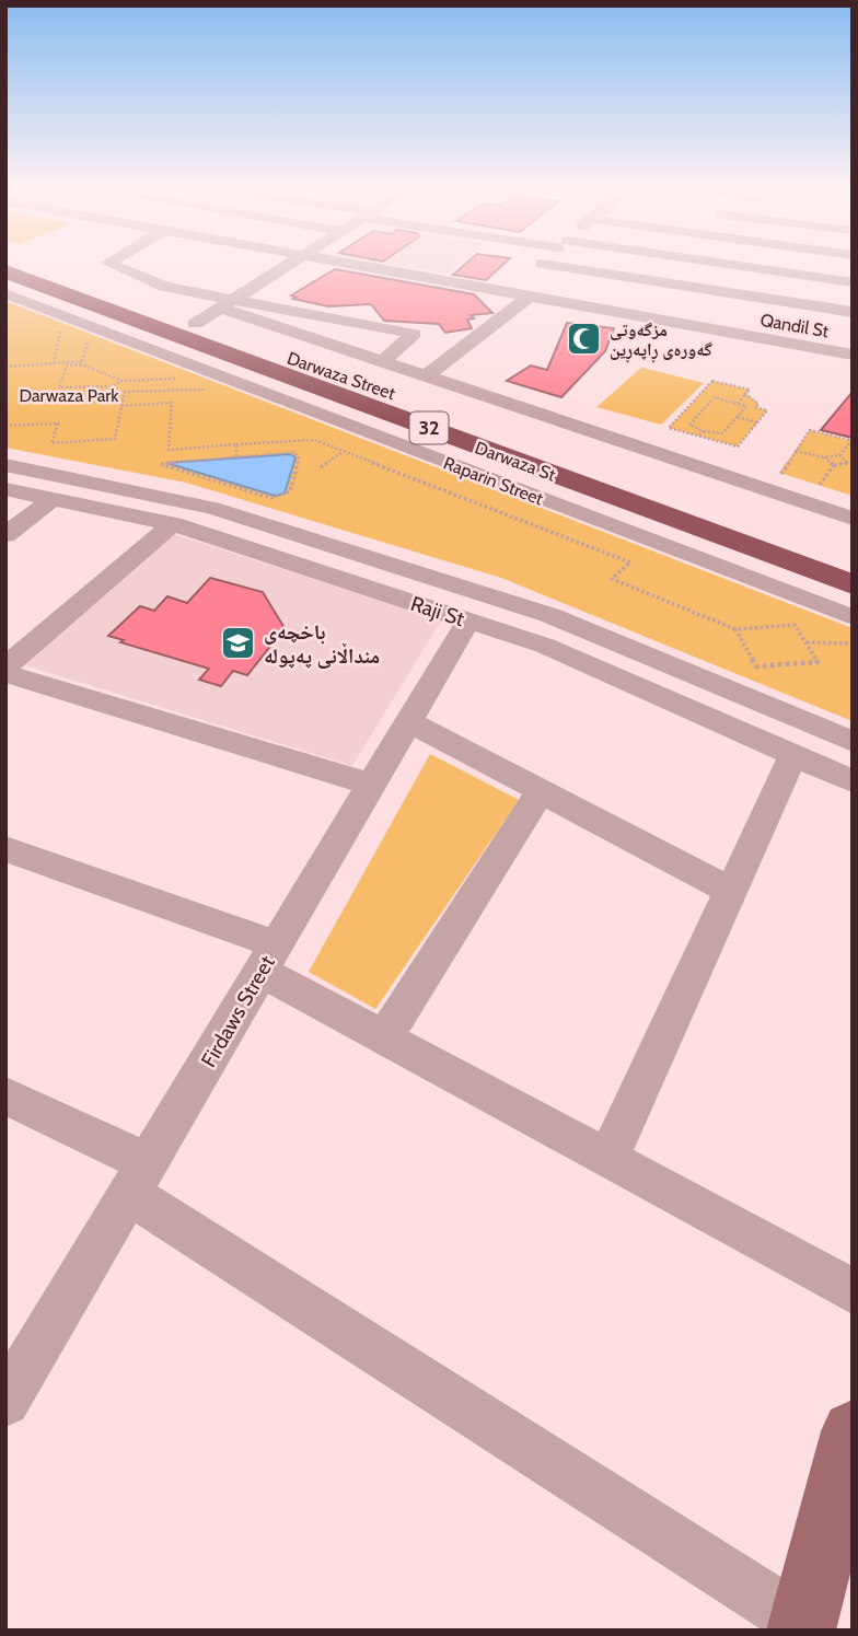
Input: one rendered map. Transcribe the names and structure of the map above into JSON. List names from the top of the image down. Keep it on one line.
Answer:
{"streets":{"highway":["Darwaza Street","32","Darwaza St"],"street":["Qandil St","Raparin Street","Raji St","Firdaws Street"]},"crossings":[["Raji St","Firdaws Street"]],"parks":["Darwaza Park"],"places":{"mosque":["مزگەوتی گەورەی ڕاپەڕین"],"school or university":["باخچەی منداڵانی پەپولە"]}}
